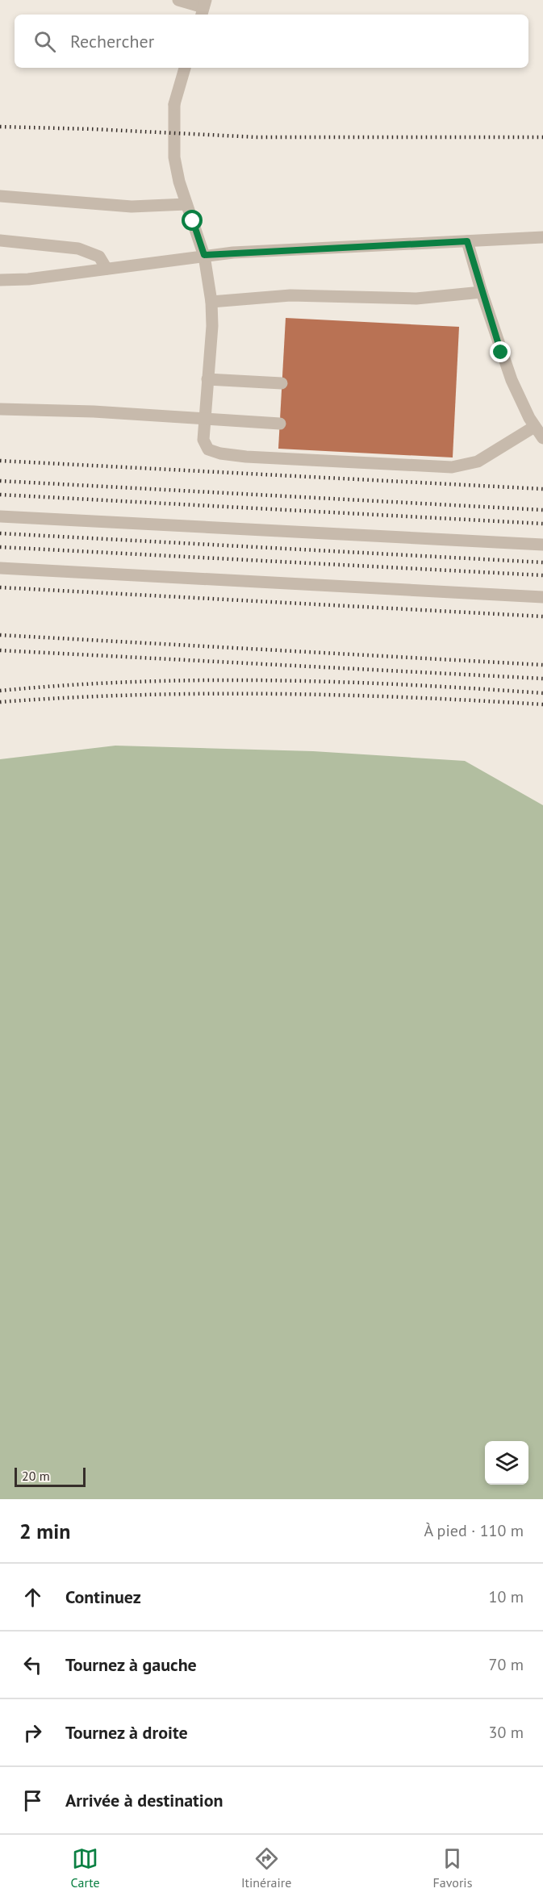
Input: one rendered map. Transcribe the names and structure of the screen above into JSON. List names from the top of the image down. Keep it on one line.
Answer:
{"scale_bar":"20 m","page":{"search":"Rechercher","scale":"20 m","heading":["2 min","À pied · 110 m"],"list":[["Continuez","10 m"],["Tournez à gauche","70 m"],["Tournez à droite","30 m"],"Arrivée à destination"],"nav":["Carte","Itinéraire","Favoris"]}}
